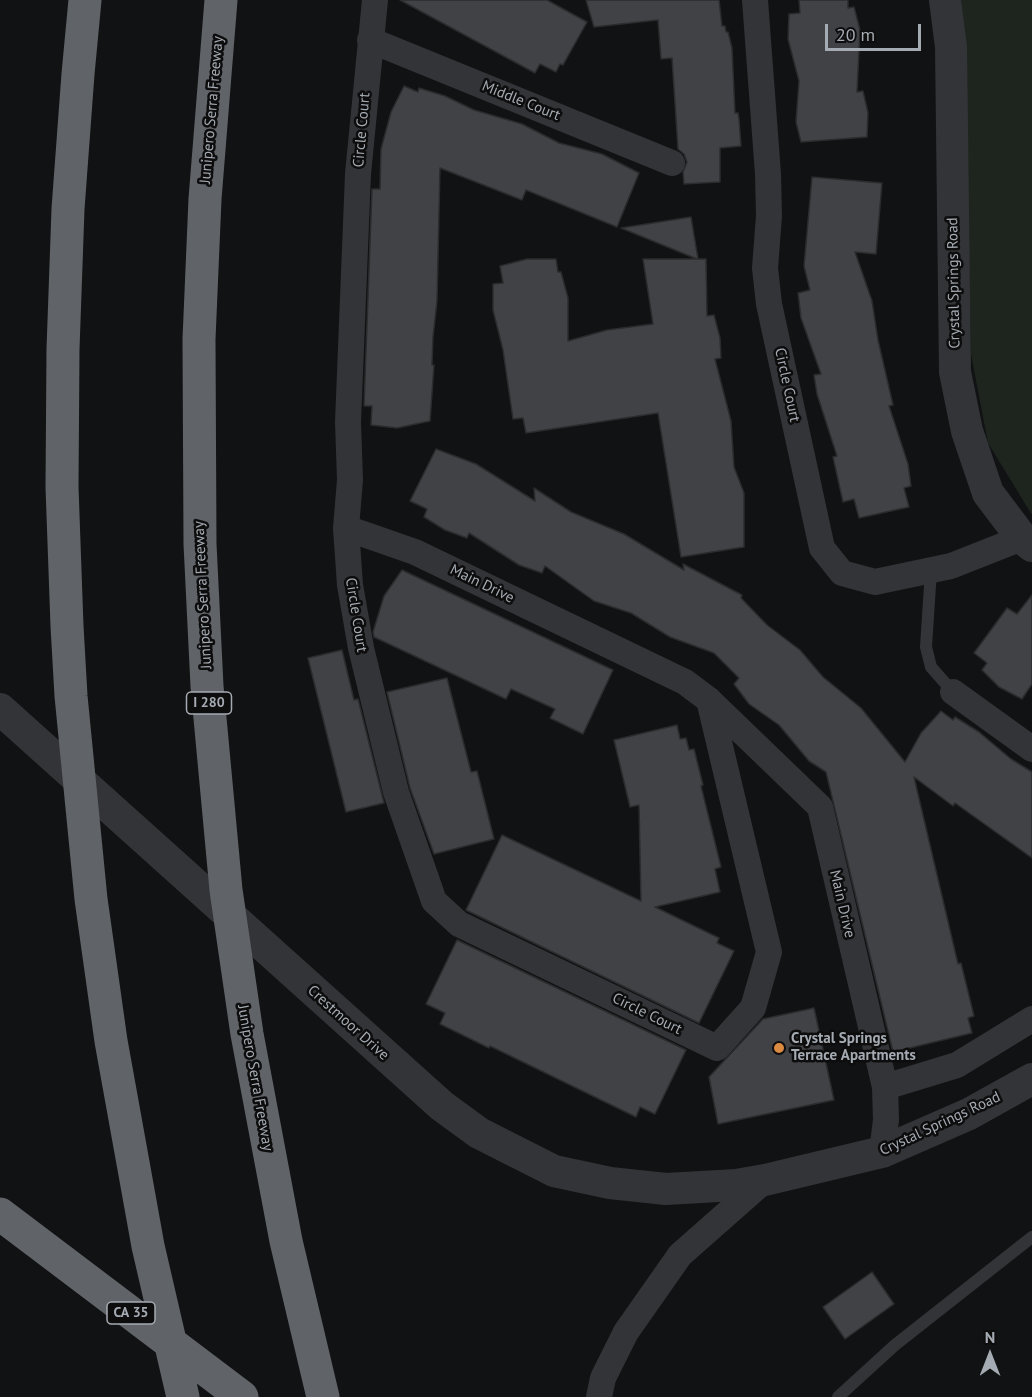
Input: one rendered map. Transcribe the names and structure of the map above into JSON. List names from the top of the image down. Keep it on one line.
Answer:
{"streets":{"highway":["Junipero Serra Freeway","I 280","CA 35"],"street":["Middle Court","Circle Court","Crystal Springs Road","Main Drive","Crestmoor Drive"]},"crossings":[["Middle Court","Circle Court"],["Circle Court","Crystal Springs Road"],["Circle Court","Main Drive"],["Crystal Springs Road","Main Drive"],["Crystal Springs Road","Crestmoor Drive"]],"places":["Crystal Springs Terrace Apartments"],"scale_bar":"20 m","north":"top"}
